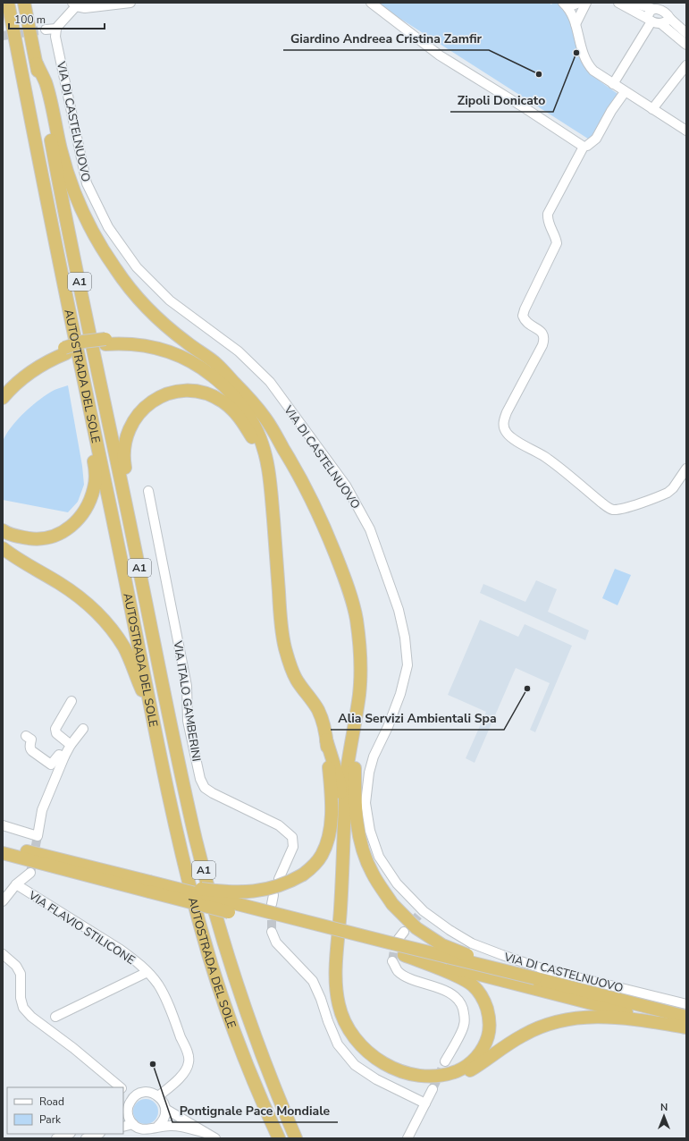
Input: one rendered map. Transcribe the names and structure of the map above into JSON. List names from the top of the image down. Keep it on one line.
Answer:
{"streets":{"highway":["A1","AUTOSTRADA DEL SOLE"],"street":["VIA DI CASTELNUOVO","VIA ITALO GAMBERINI","VIA FLAVIO STILICONE"]},"places":["Zipoli Donicato","Giardino Andreea Cristina Zamfir","Alia Servizi Ambientali Spa","Pontignale Pace Mondiale"],"legend":["Road","Park"],"scale_bar":"100 m","north":"top"}
